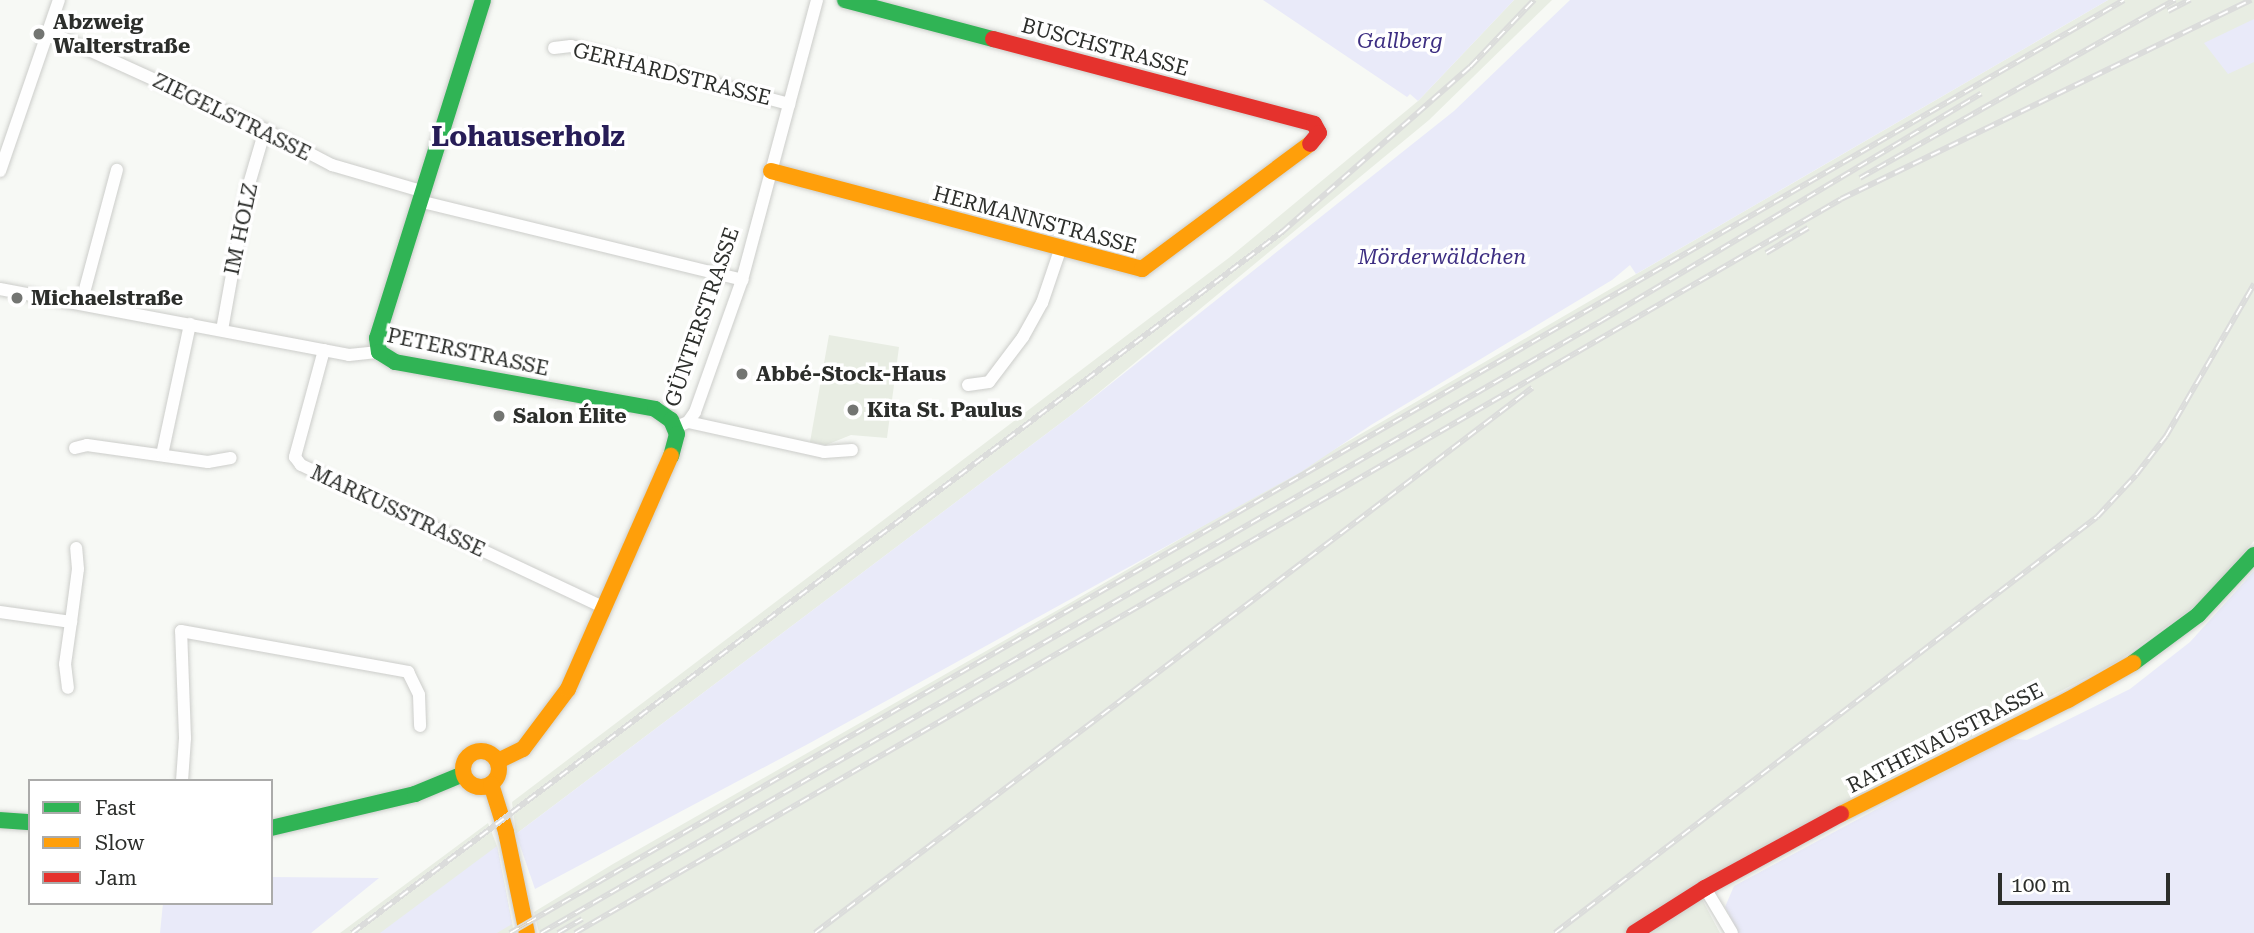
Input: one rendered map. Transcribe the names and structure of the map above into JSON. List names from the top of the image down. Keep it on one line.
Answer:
{"streets":{"street":["BUSCHSTRASSE","GERHARDSTRASSE","ZIEGELSTRASSE","HERMANNSTRASSE","IM HOLZ","GÜNTERSTRASSE","PETERSTRASSE","MARKUSSTRASSE","RATHENAUSTRASSE"]},"crossings":[["BUSCHSTRASSE","HERMANNSTRASSE"],["GERHARDSTRASSE","GÜNTERSTRASSE"],["ZIEGELSTRASSE","IM HOLZ"],["ZIEGELSTRASSE","GÜNTERSTRASSE"],["HERMANNSTRASSE","GÜNTERSTRASSE"],["IM HOLZ","PETERSTRASSE"],["GÜNTERSTRASSE","PETERSTRASSE"],["GÜNTERSTRASSE","MARKUSSTRASSE"],["PETERSTRASSE","MARKUSSTRASSE"]],"districts":["Lohauserholz"],"parks":["Gallberg","Mörderwäldchen"],"places":["Abzweig Walterstraße","Michaelstraße","Abbé-Stock-Haus","Kita St. Paulus","Salon Élite"],"legend":["Fast","Slow","Jam"],"scale_bar":"100 m"}
